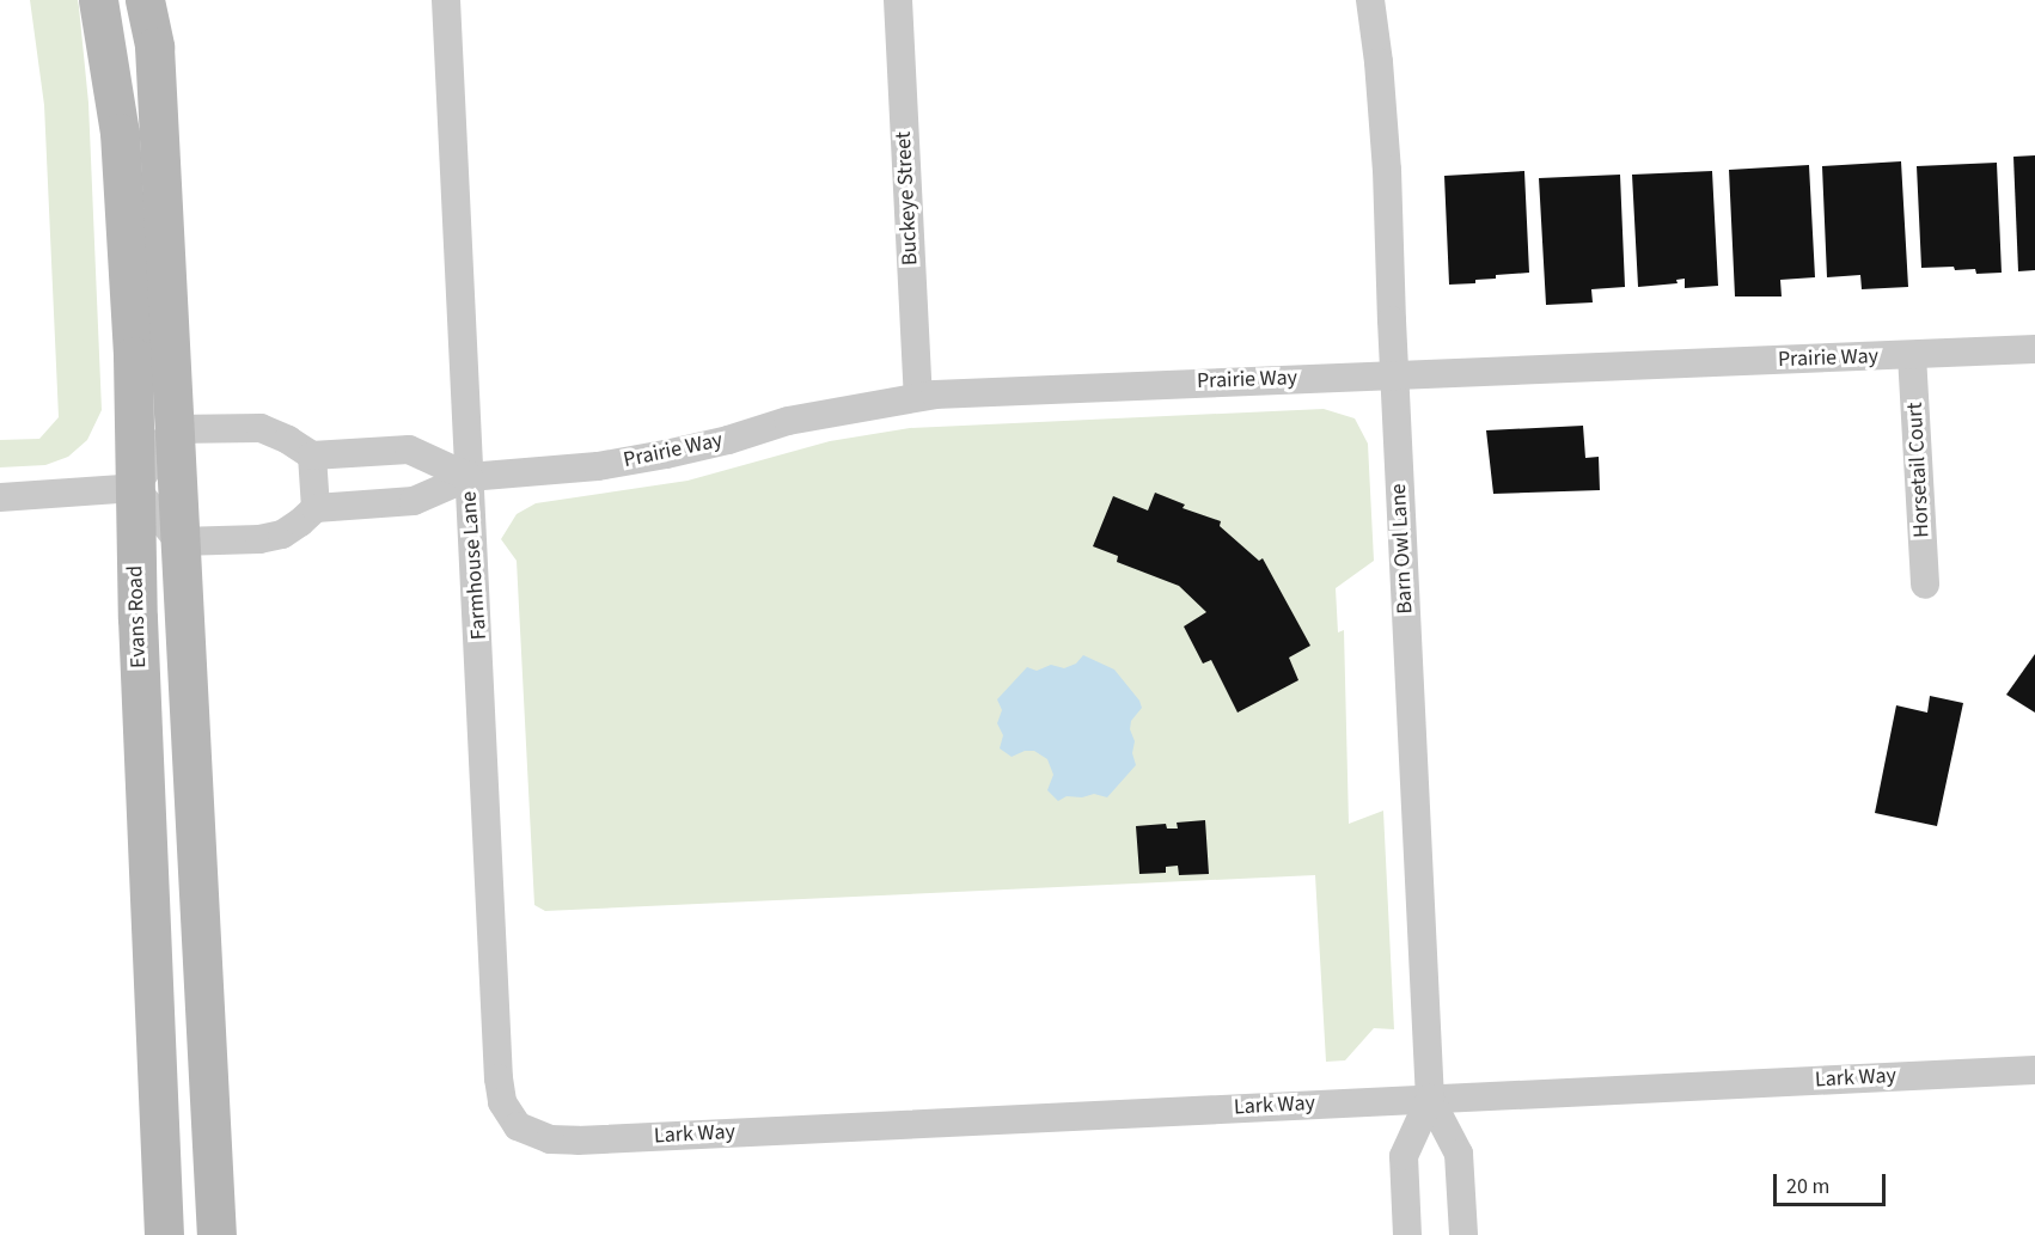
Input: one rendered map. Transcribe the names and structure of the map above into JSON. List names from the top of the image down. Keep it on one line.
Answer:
{"streets":{"street":["Buckeye Street","Prairie Way","Horsetail Court","Barn Owl Lane","Farmhouse Lane","Evans Road","Lark Way"]},"crossings":[["Buckeye Street","Prairie Way"],["Prairie Way","Horsetail Court"],["Prairie Way","Barn Owl Lane"],["Prairie Way","Farmhouse Lane"],["Barn Owl Lane","Lark Way"],["Farmhouse Lane","Lark Way"]],"scale_bar":"20 m"}
